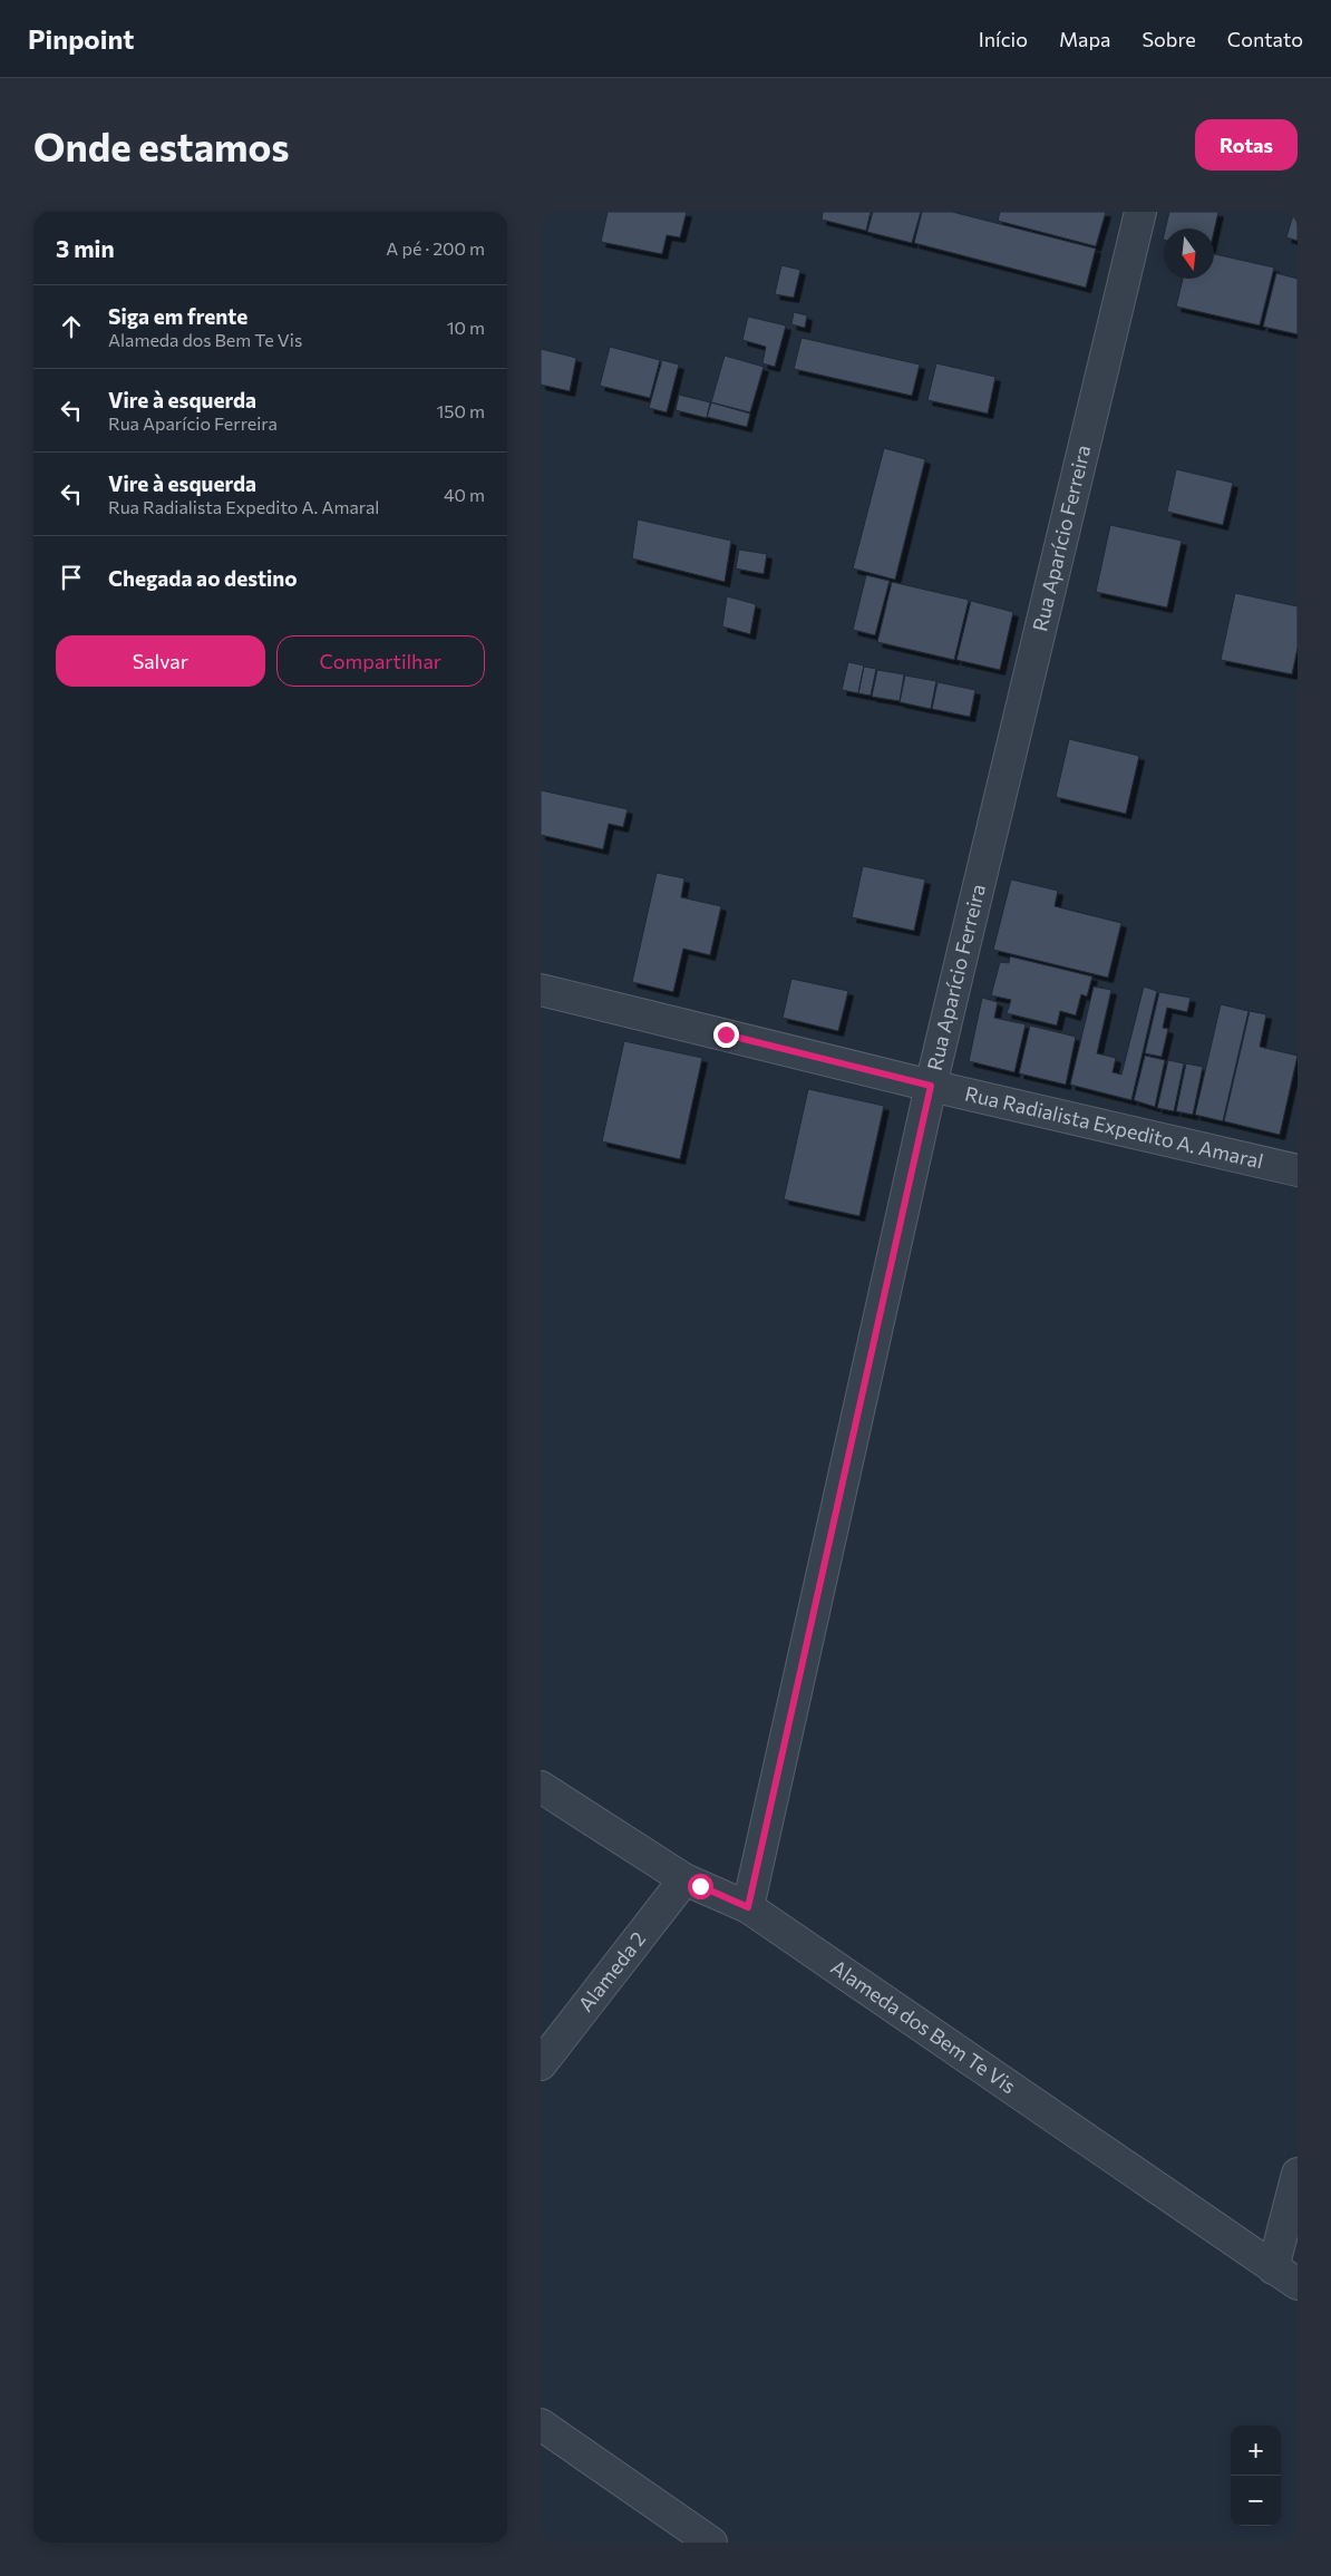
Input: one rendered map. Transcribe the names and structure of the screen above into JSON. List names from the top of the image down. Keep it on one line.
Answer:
{"streets":{"street":["Rua Aparício Ferreira","Rua Radialista Expedito A. Amaral","Alameda 2","Alameda dos Bem Te Vis"]},"crossings":[["Rua Aparício Ferreira","Rua Radialista Expedito A. Amaral"],["Rua Aparício Ferreira","Alameda dos Bem Te Vis"],["Alameda 2","Alameda dos Bem Te Vis"]],"north":"bottom","page":{"header":"Pinpoint","nav":["Início","Mapa","Sobre","Contato"],"buttons":["Rotas",["Salvar","Compartilhar"]],"title":"Onde estamos","heading":["3 min","A pé · 200 m"],"list":[["Siga em frente","Alameda dos Bem Te Vis","10 m"],["Vire à esquerda","Rua Aparício Ferreira","150 m"],["Vire à esquerda","Rua Radialista Expedito A. Amaral","40 m"],"Chegada ao destino"],"map_buttons":["+","−"]}}
